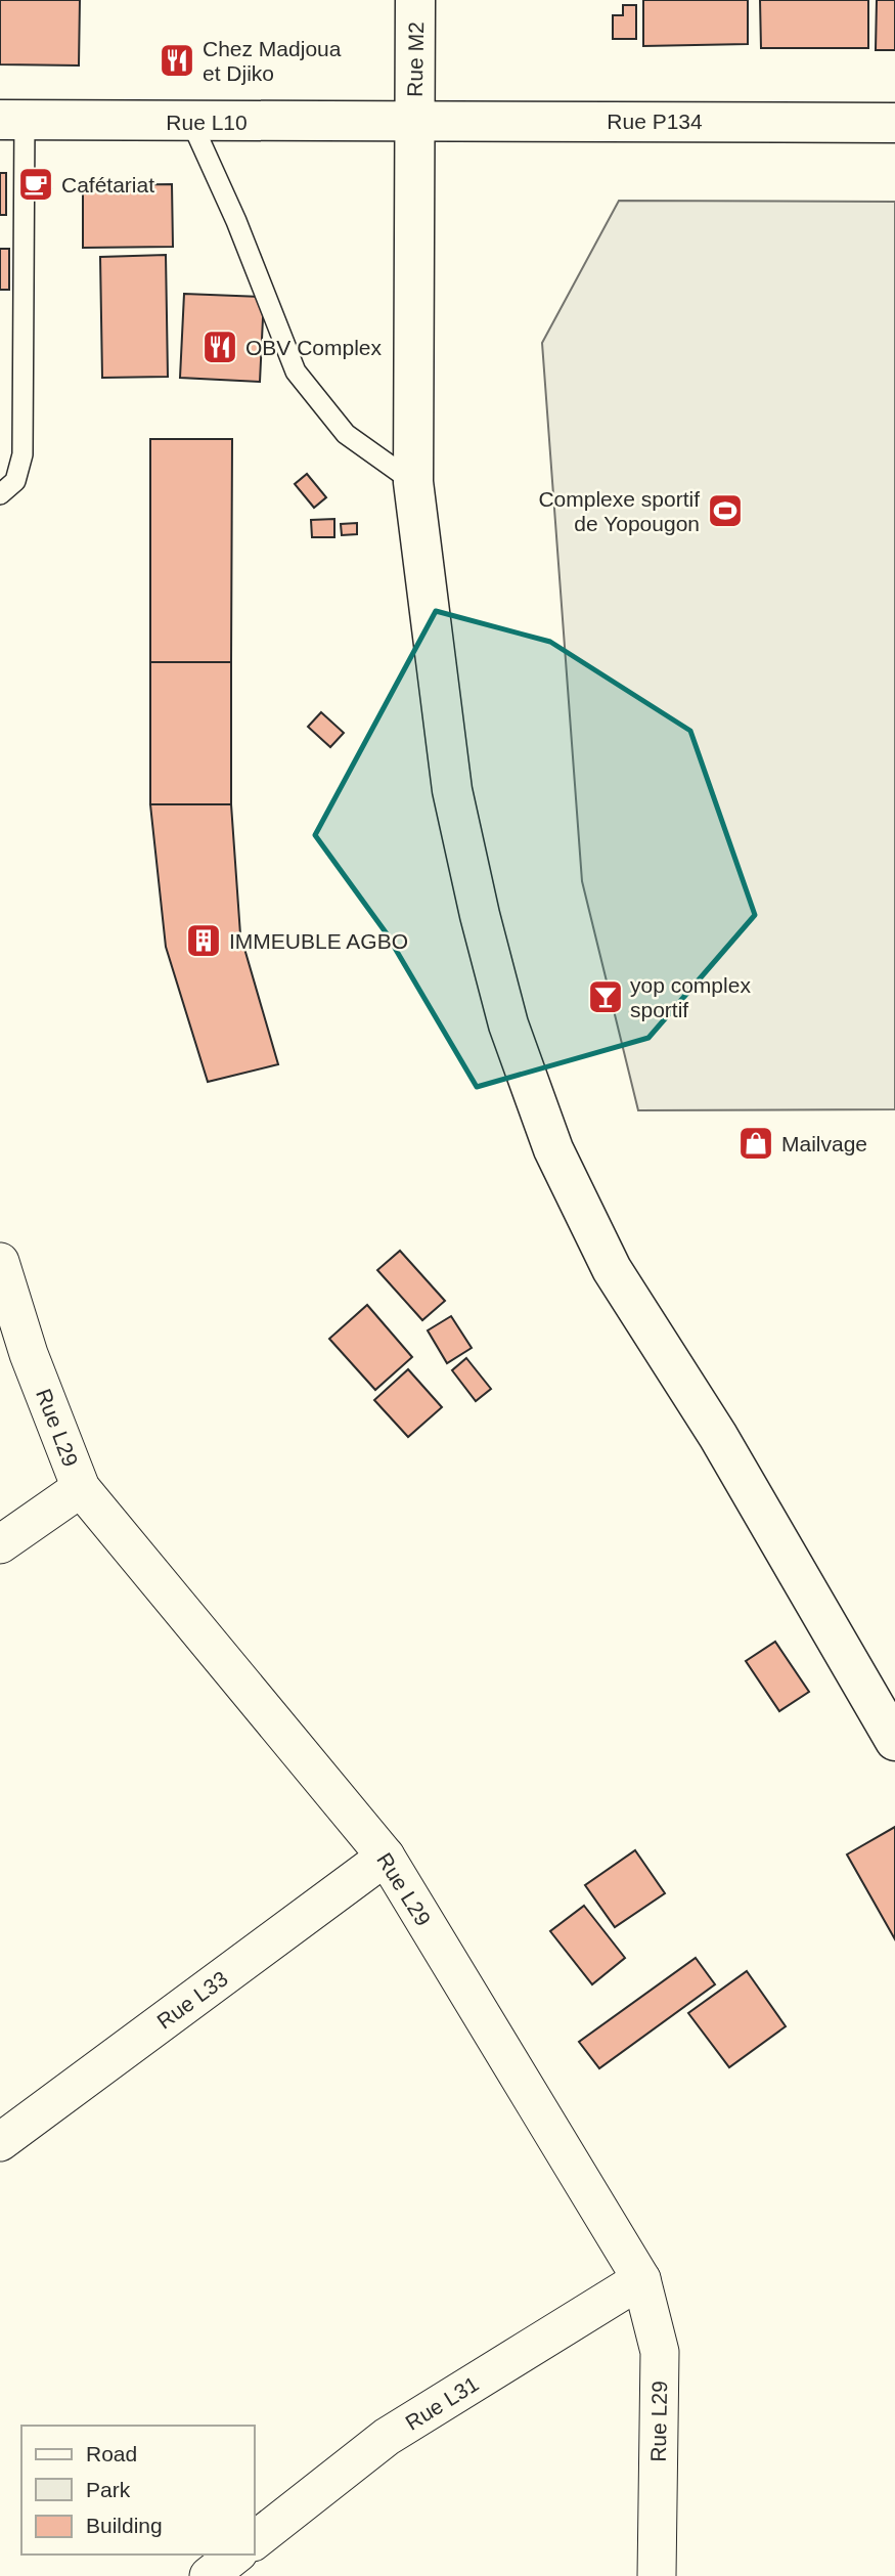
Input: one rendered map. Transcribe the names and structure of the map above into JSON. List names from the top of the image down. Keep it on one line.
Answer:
{"streets":{"main road":["Rue M2","Rue P134","Rue L10"],"street":["Rue L29","Rue L33","Rue L31"]},"crossings":[["Rue M2","Rue P134"],["Rue M2","Rue L10"],["Rue P134","Rue L10"],["Rue L29","Rue L33"],["Rue L29","Rue L31"]],"places":{"restaurant":["Chez Madjoua et Djiko","OBV Complex"],"cafe":["Cafétariat"],"sports":["Complexe sportif de Yopougon"],"building":["IMMEUBLE AGBO"],"bar":["yop complex sportif"],"shop":["Mailvage"]},"legend":["Road","Park","Building"]}
